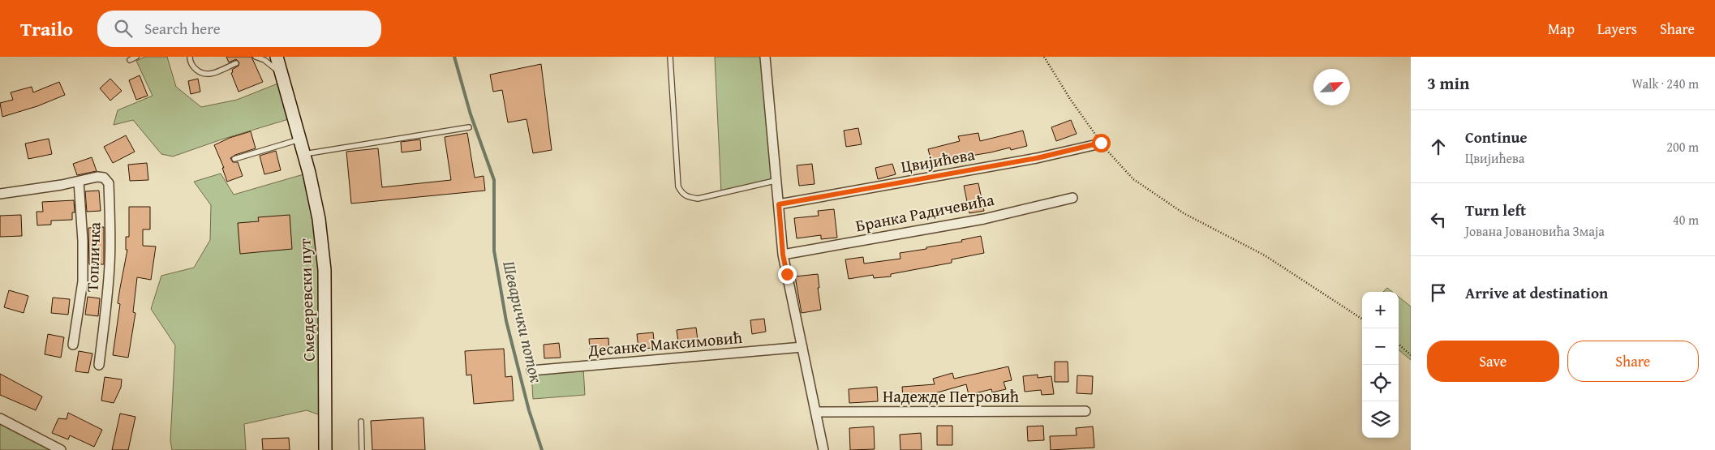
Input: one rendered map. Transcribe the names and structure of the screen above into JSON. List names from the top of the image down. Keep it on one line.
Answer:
{"streets":{"main road":["Смедеревски пут"],"street":["Цвијићева","Бранка Радичевића","Топличка","Десанке Максимовић","Надежде Петровић"]},"water":["Шеварички поток"],"north":"top right","page":{"header":"Trailo","search":"Search here","nav":["Map","Layers","Share"],"heading":["3 min","Walk · 240 m"],"list":[["Continue","Цвијићева","200 m"],["Turn left","Јована Јовановића Змаја","40 m"],"Arrive at destination"],"map_buttons":["+","−"],"buttons":["Save","Share"]}}
